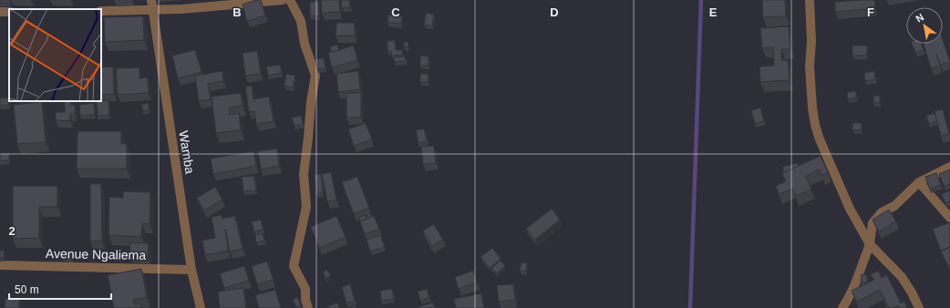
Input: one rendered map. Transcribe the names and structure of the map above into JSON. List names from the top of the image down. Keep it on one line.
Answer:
{"streets":{"street":["Wamba","Avenue Ngaliema"]},"crossings":[["Wamba","Avenue Ngaliema"]],"scale_bar":"50 m","north":"top left","grid":{"columns":["B","C","D","E","F"],"rows":["2"]}}
